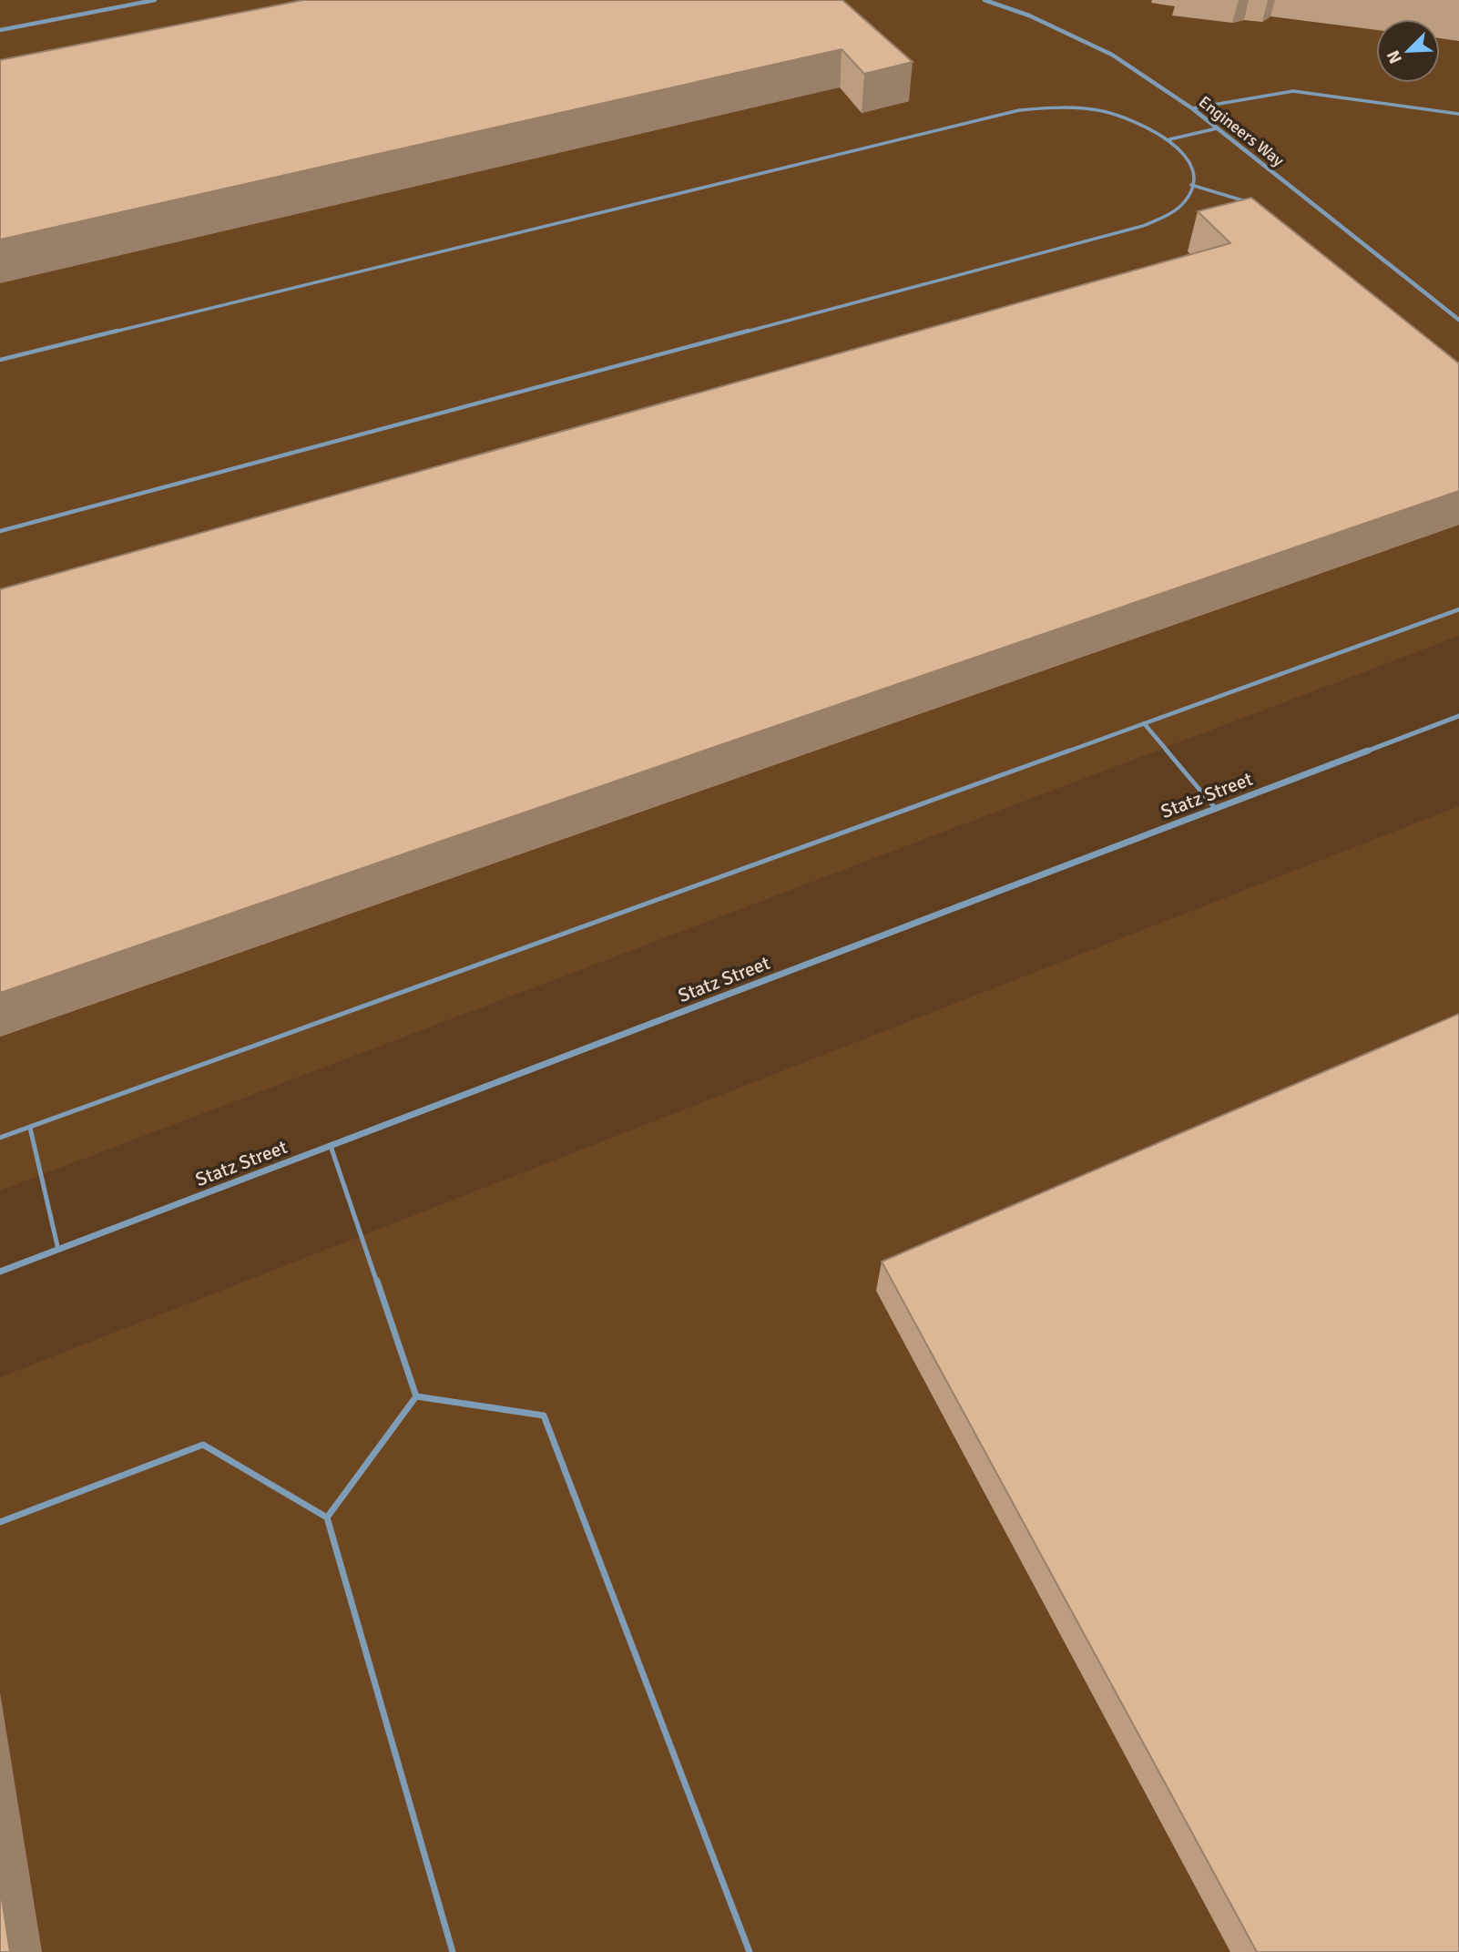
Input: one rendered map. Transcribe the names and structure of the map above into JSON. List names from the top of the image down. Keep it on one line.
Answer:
{"streets":{"street":["Engineers Way","Statz Street"]},"north":"bottom left"}
